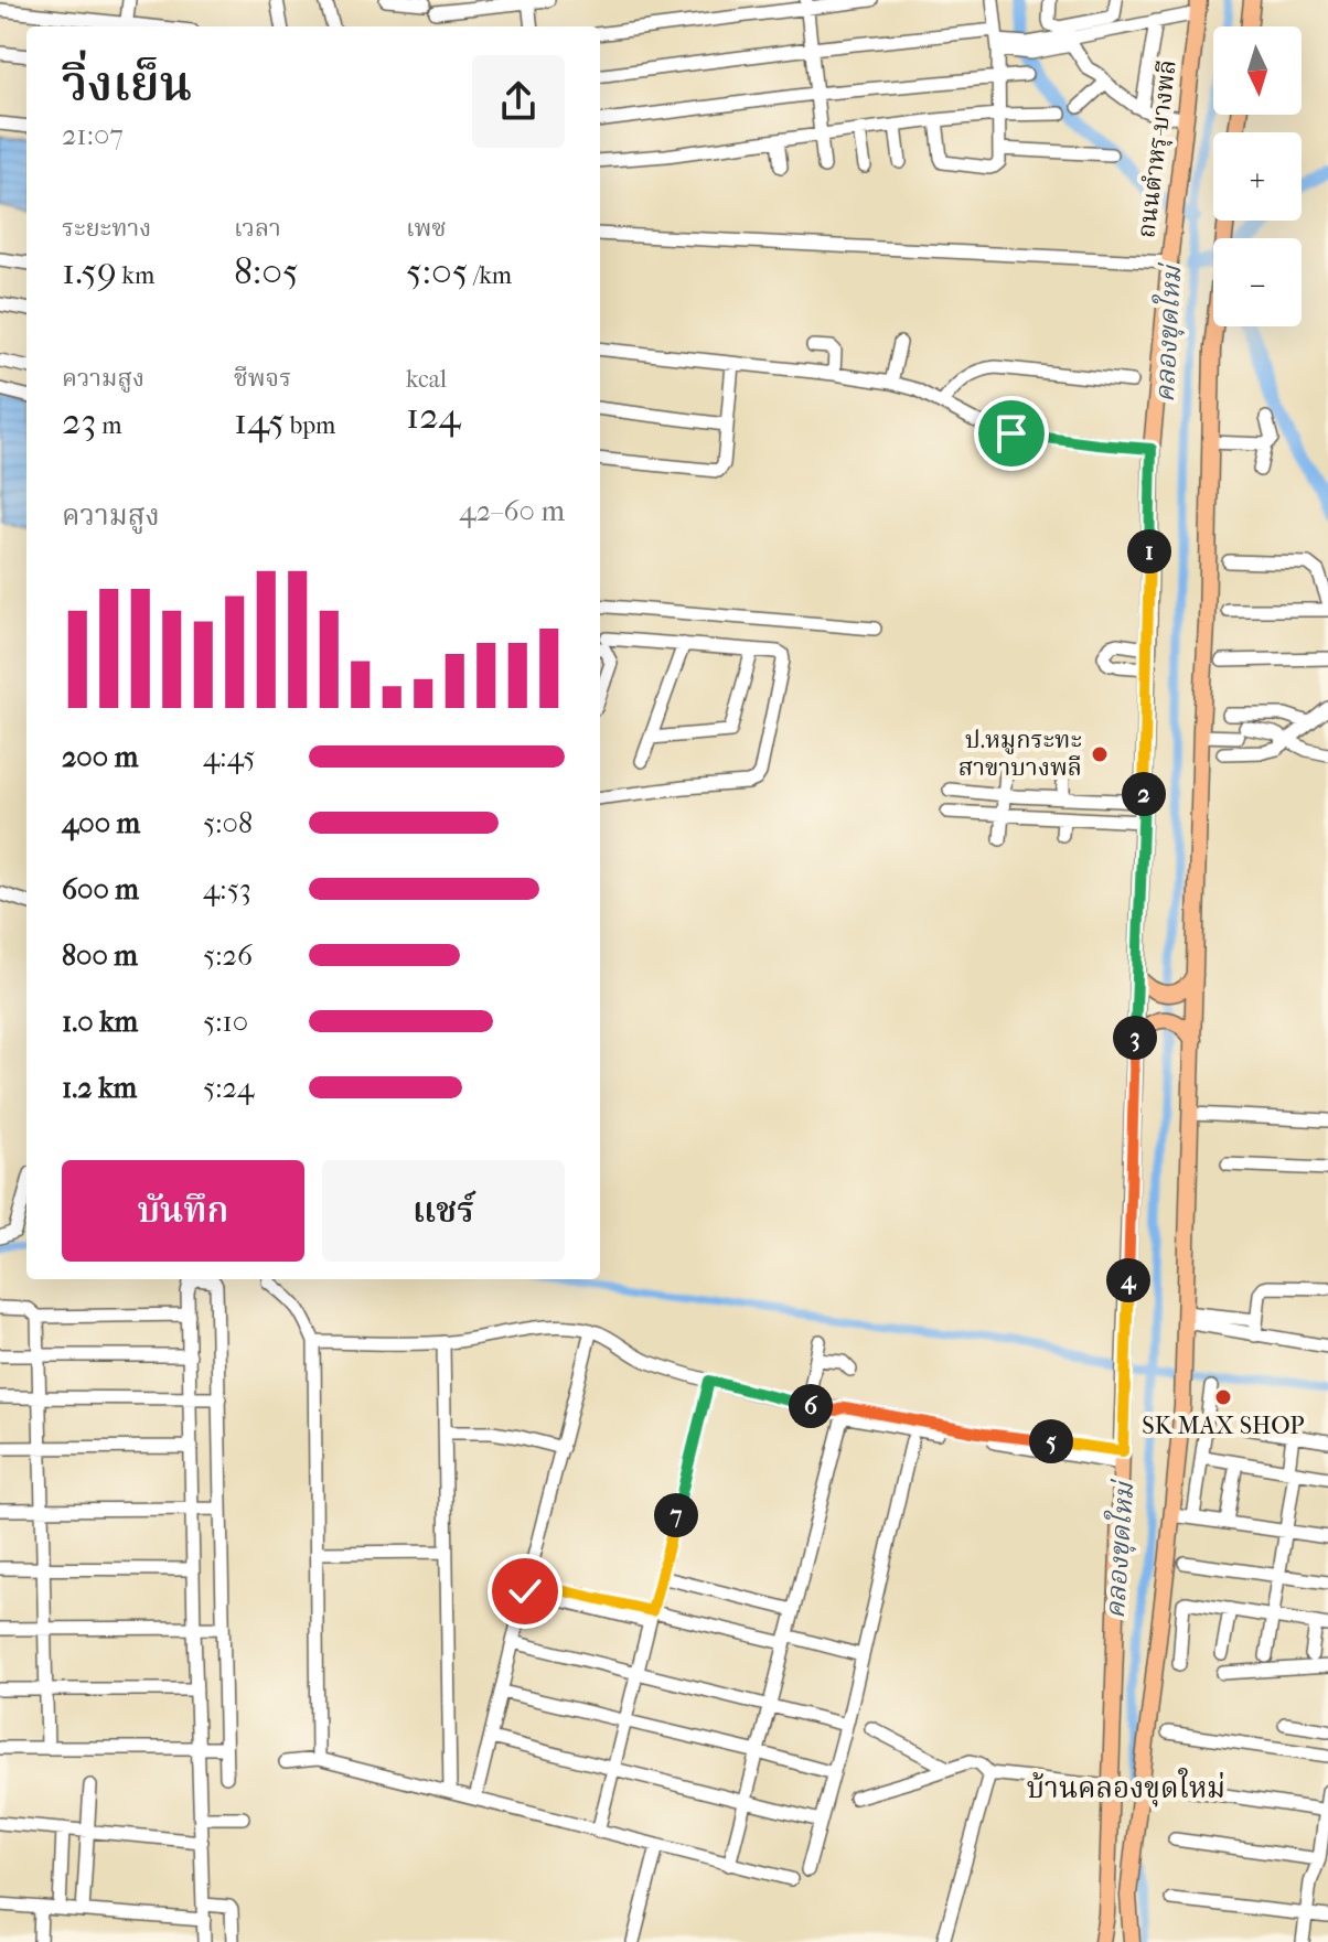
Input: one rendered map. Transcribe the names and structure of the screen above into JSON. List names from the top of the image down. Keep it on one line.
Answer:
{"streets":{"main road":["ถนนตำหรุ-บางพลี"]},"districts":["บ้านคลองขุดใหม่"],"water":["คลองขุดใหม่"],"places":["ป.หมูกระทะ สาขาบางพลี","SK MAX SHOP"],"north":"bottom","page":{"map_buttons":["+","−"],"heading":["วิ่งเย็น","21:07"],"stats":[["ระยะทาง","1.59 km"],["เวลา","8:05"],["เพซ","5:05 /km"],["ความสูง","23 m"],["ชีพจร","145 bpm"],["kcal","124"]],"chart":["ความสูง","42–60 m"],"pins":["1","2","3","4","6","5","7"],"list":[{"name":"200 m","note":"4:45"},{"name":"400 m","note":"5:08"},{"name":"600 m","note":"4:53"},{"name":"800 m","note":"5:26"},{"name":"1.0 km","note":"5:10"},{"name":"1.2 km","note":"5:24"}],"buttons":["บันทึก","แชร์"]}}
